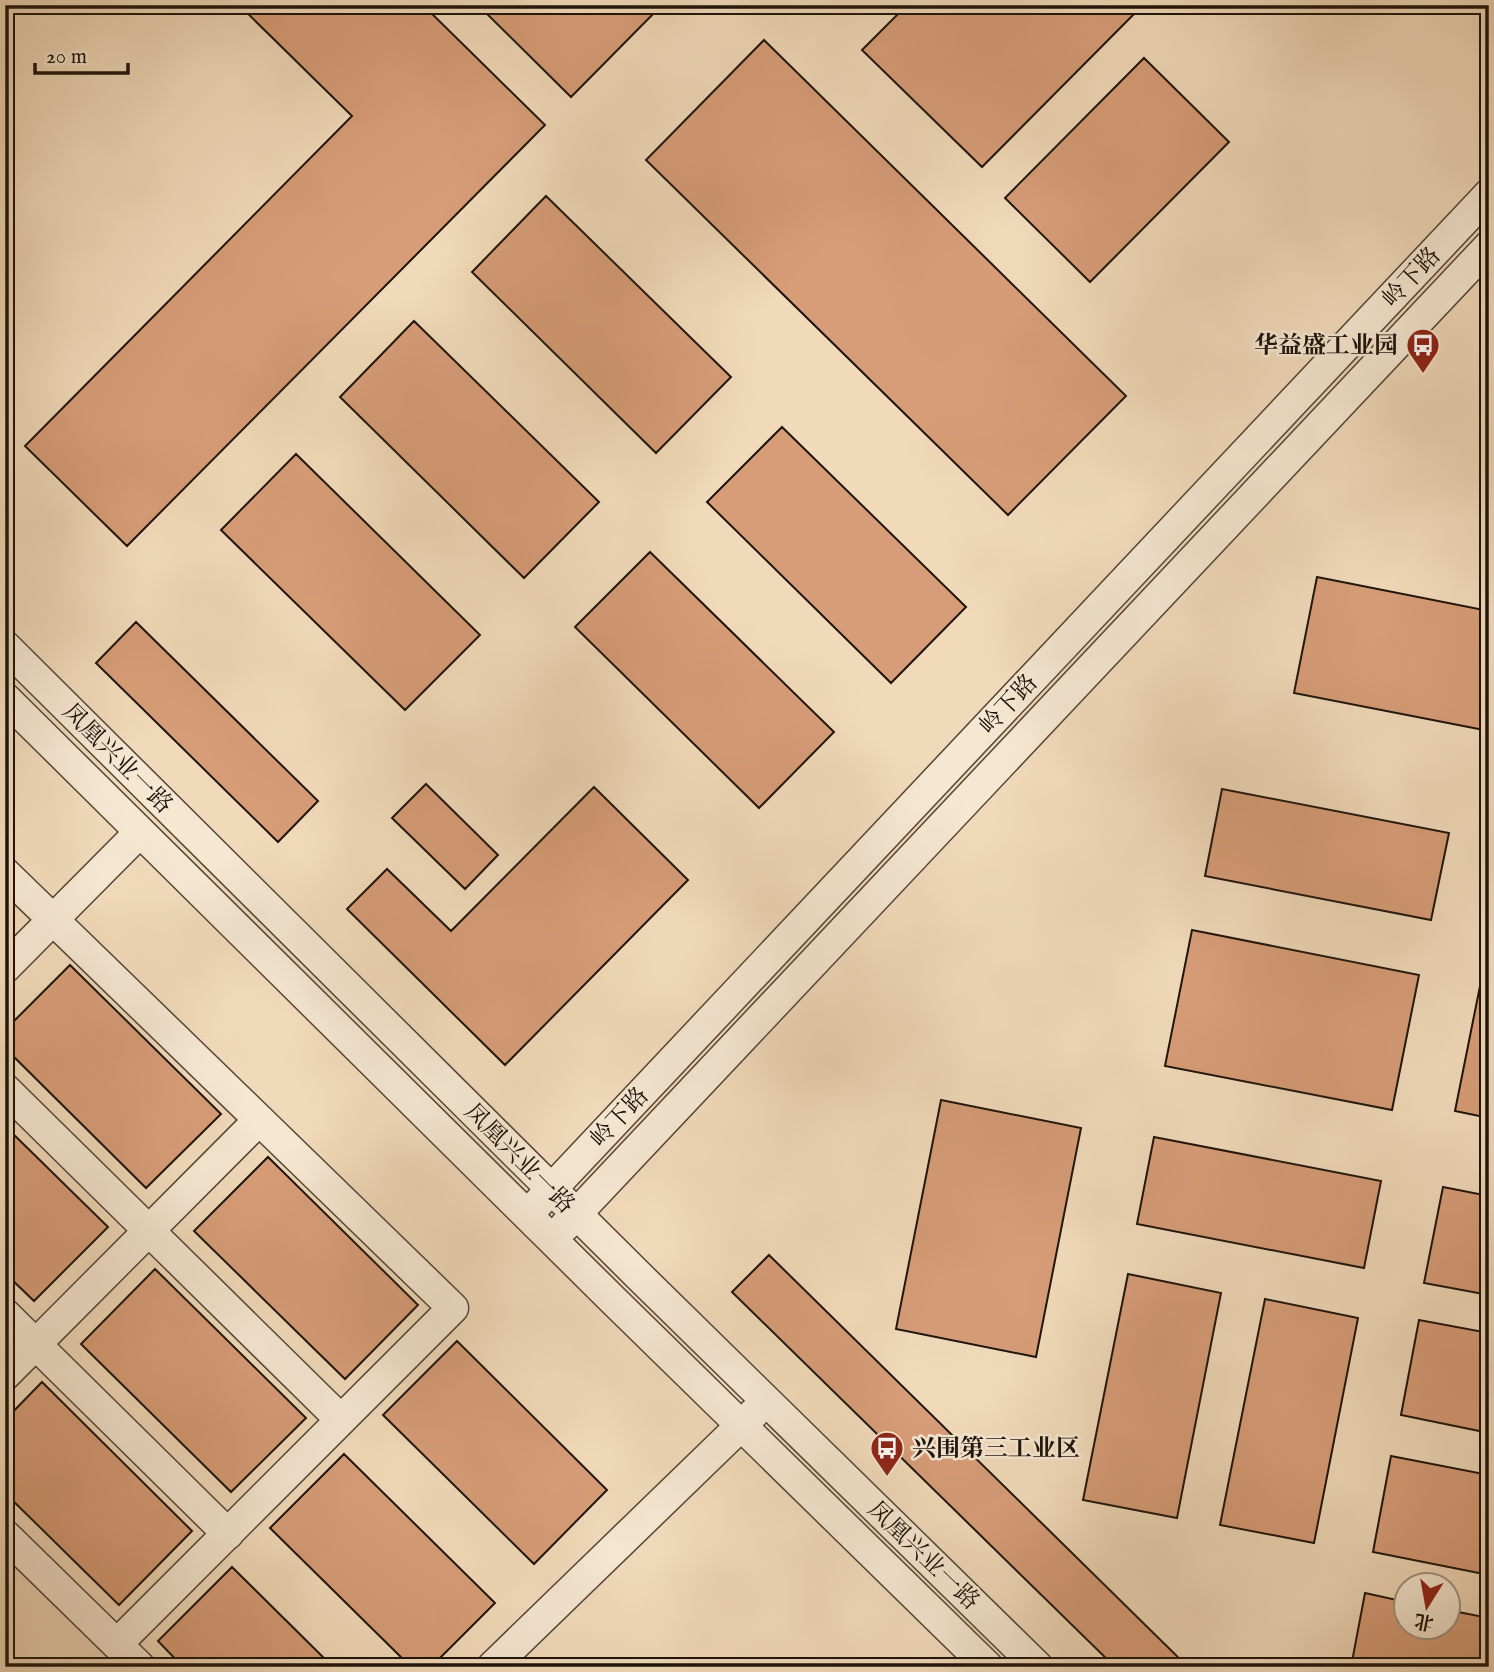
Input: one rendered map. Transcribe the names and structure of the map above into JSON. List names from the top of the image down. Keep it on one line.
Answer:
{"streets":{"street":["岭下路","凤凰兴业一路"]},"crossings":[["岭下路","凤凰兴业一路"]],"places":{"bus stop":["华益盛工业园","兴围第三工业区"]},"scale_bar":"20 m","north":"bottom"}
